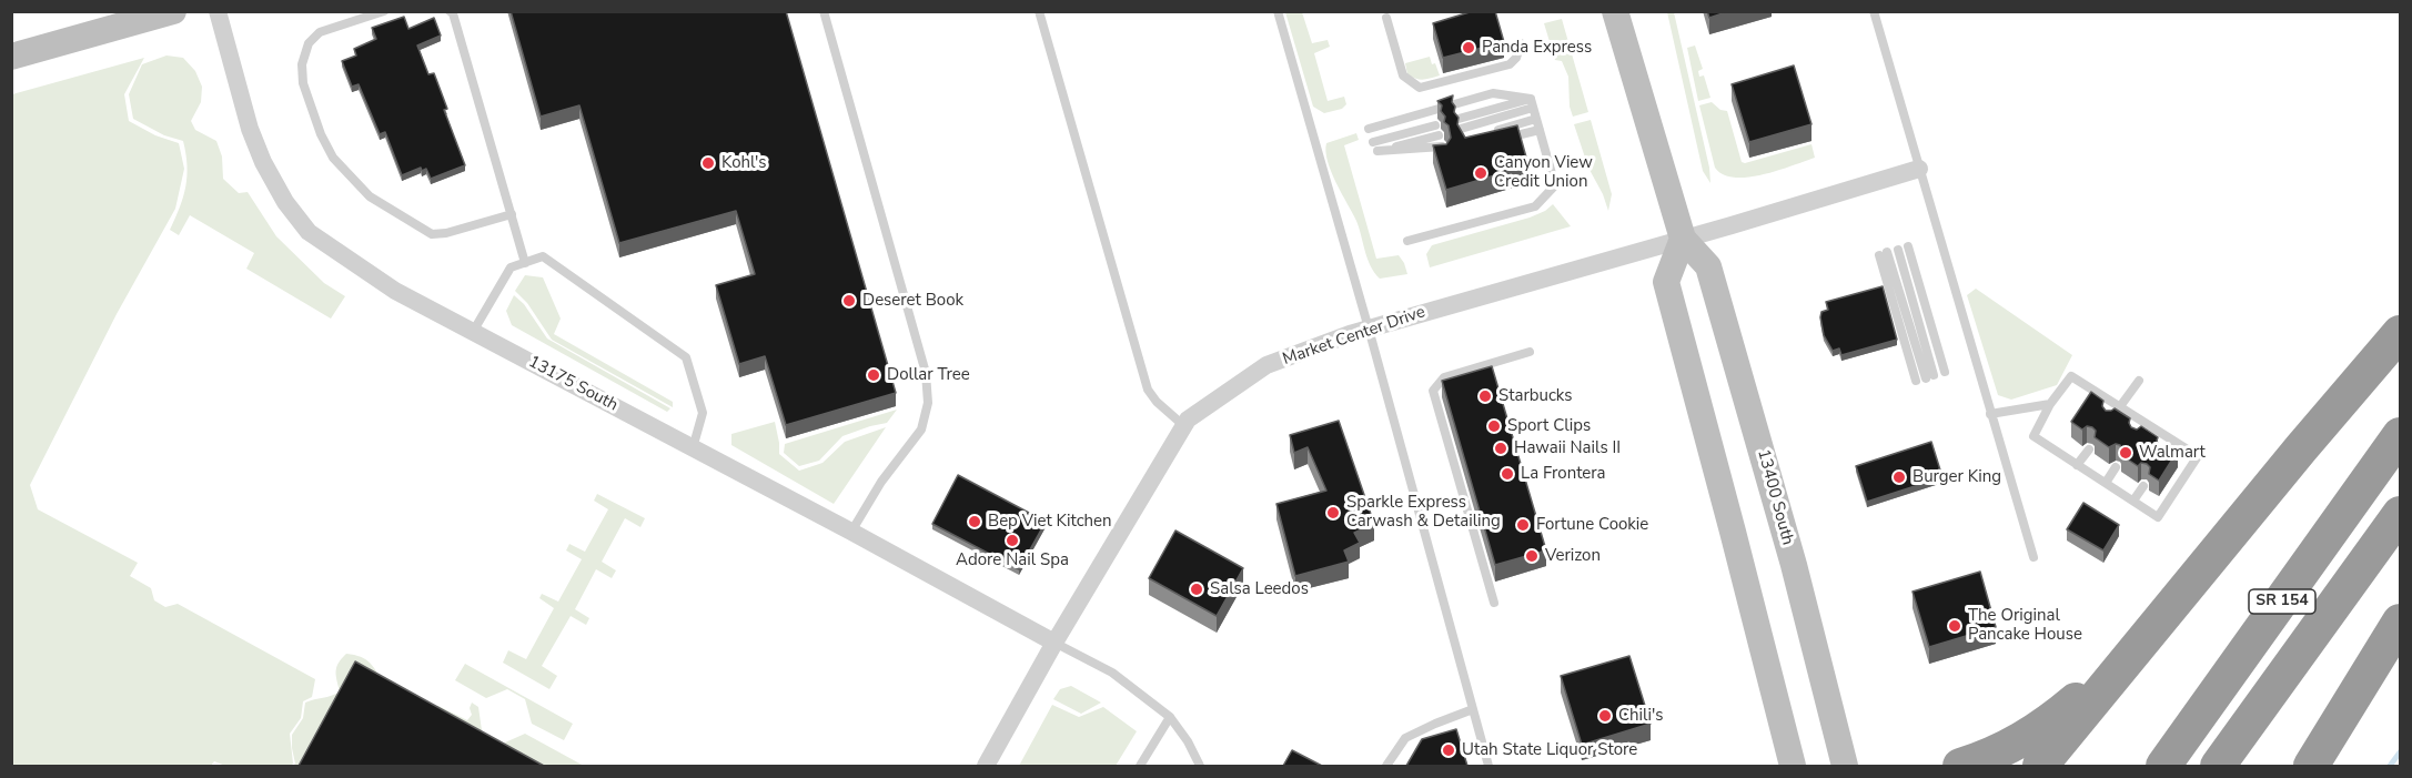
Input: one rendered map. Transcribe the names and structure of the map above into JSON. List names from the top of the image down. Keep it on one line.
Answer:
{"streets":{"highway":["SR 154"],"main road":["13400 South"],"street":["Market Center Drive","13175 South"]},"crossings":[["Market Center Drive","13175 South"],["Market Center Drive","13400 South"]],"places":["Panda Express","Kohl's","Canyon View Credit Union","Deseret Book","Dollar Tree","Starbucks","Sport Clips","Hawaii Nails II","Walmart","La Frontera","Burger King","Sparkle Express Carwash & Detailing","Bep Viet Kitchen","Fortune Cookie","Adore Nail Spa","Verizon","Salsa Leedos","The Original Pancake House","Chili's","Utah State Liquor Store"]}
